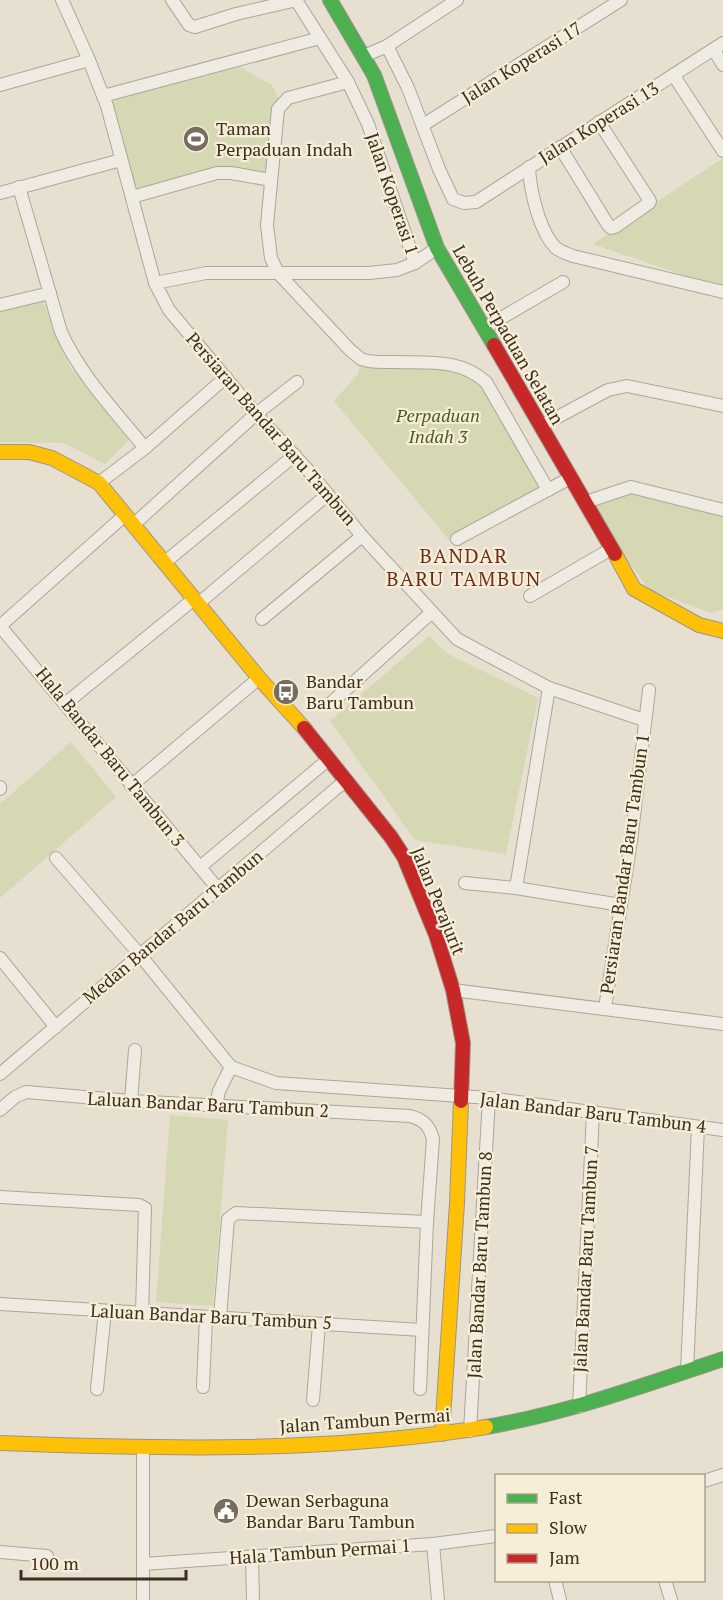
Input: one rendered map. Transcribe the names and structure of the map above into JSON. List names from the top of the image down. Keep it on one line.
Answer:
{"streets":{"street":["Jalan Koperasi 17","Jalan Koperasi 13","Jalan Koperasi 1","Lebuh Perpaduan Selatan","Persiaran Bandar Baru Tambun","Hala Bandar Baru Tambun 3","Persiaran Bandar Baru Tambun 1","Jalan Perajurit","Medan Bandar Baru Tambun","Laluan Bandar Baru Tambun 2","Jalan Bandar Baru Tambun 4","Jalan Bandar Baru Tambun 7","Jalan Bandar Baru Tambun 8","Laluan Bandar Baru Tambun 5","Jalan Tambun Permai","Hala Tambun Permai 1"]},"crossings":[["Jalan Koperasi 17","Jalan Koperasi 13"],["Persiaran Bandar Baru Tambun","Persiaran Bandar Baru Tambun 1"],["Hala Bandar Baru Tambun 3","Medan Bandar Baru Tambun"],["Jalan Perajurit","Medan Bandar Baru Tambun"],["Jalan Perajurit","Jalan Bandar Baru Tambun 4"],["Jalan Perajurit","Jalan Tambun Permai"],["Jalan Bandar Baru Tambun 4","Jalan Bandar Baru Tambun 7"],["Jalan Bandar Baru Tambun 4","Jalan Bandar Baru Tambun 8"],["Jalan Bandar Baru Tambun 7","Jalan Tambun Permai"],["Jalan Bandar Baru Tambun 8","Jalan Tambun Permai"]],"districts":["BANDAR BARU TAMBUN"],"parks":["Perpaduan Indah 3"],"places":{"sports":["Taman Perpaduan Indah"],"bus stop":["Bandar Baru Tambun"],"public building":["Dewan Serbaguna Bandar Baru Tambun"]},"legend":["Fast","Slow","Jam"],"scale_bar":"100 m"}
